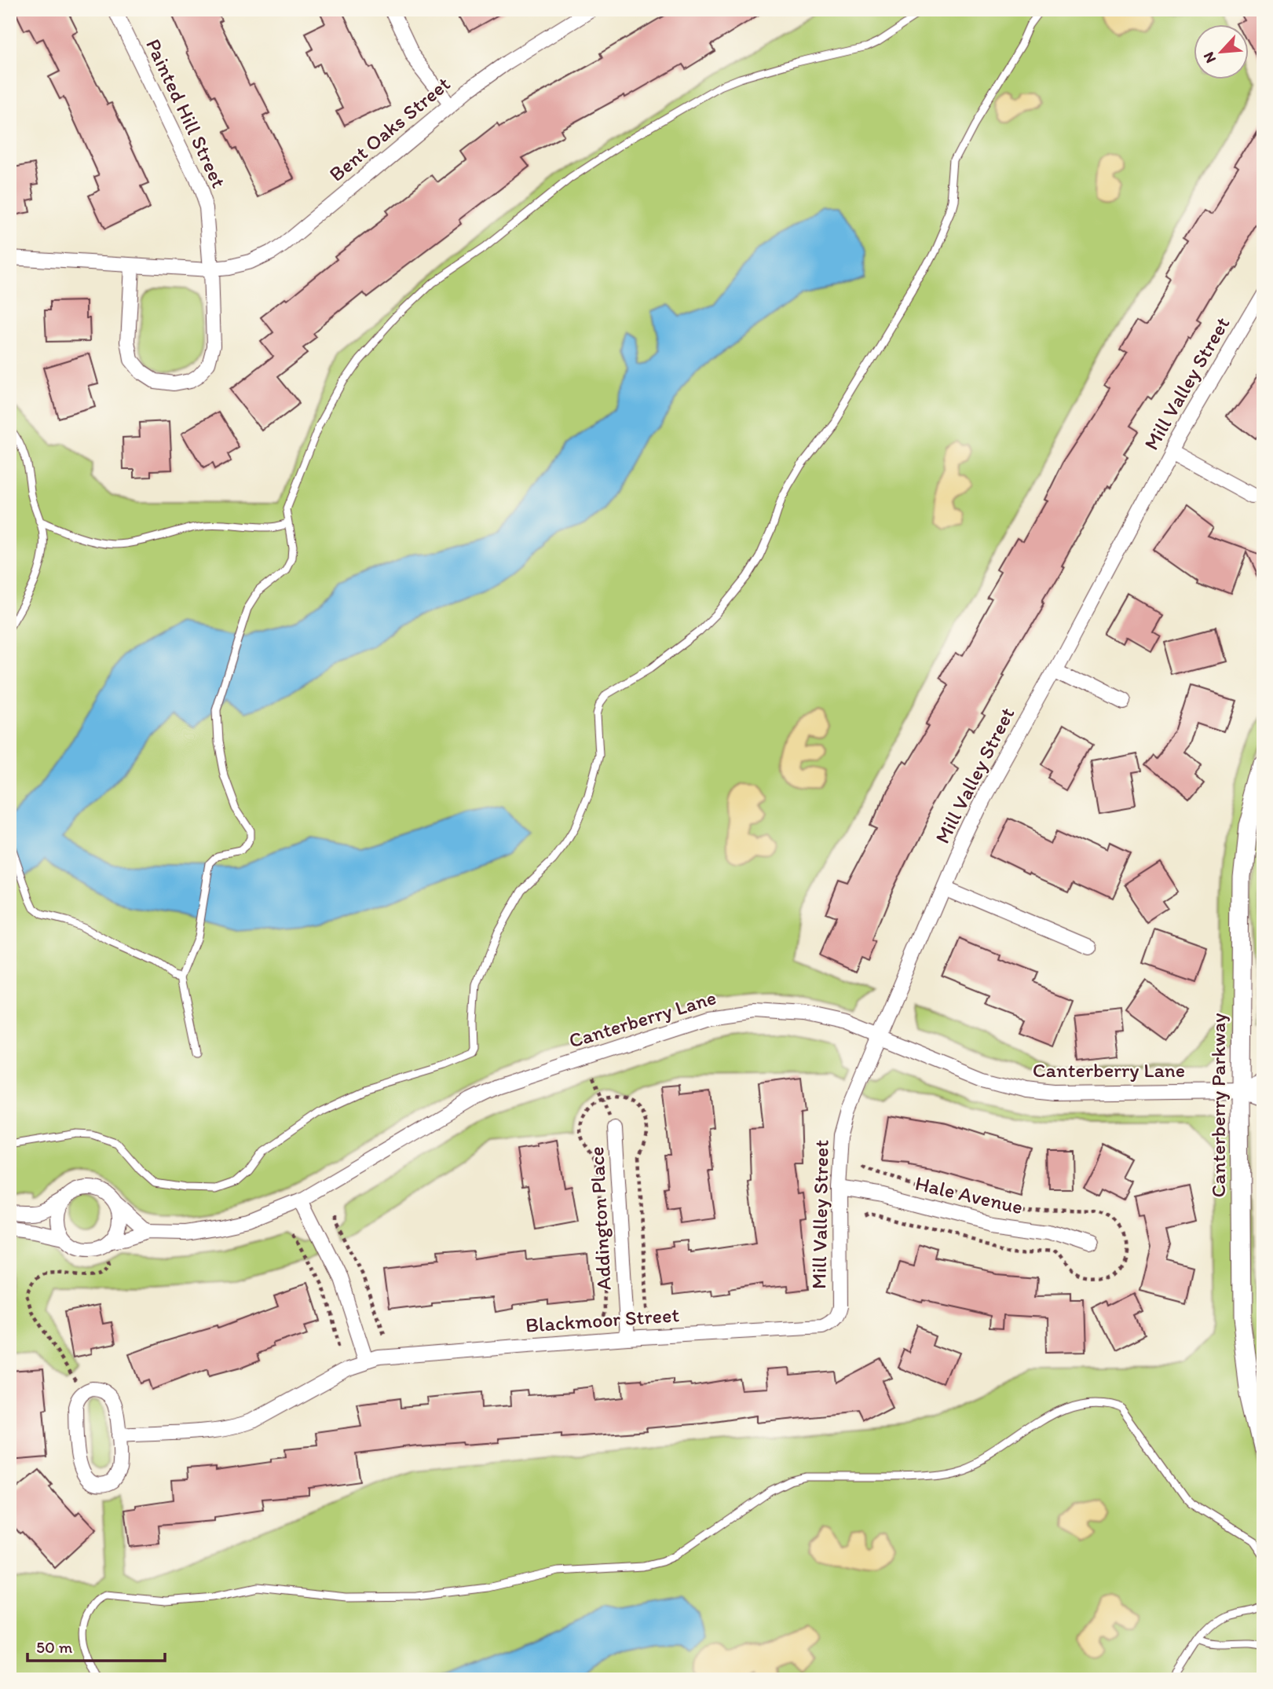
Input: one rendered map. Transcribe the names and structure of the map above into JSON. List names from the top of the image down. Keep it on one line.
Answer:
{"streets":{"street":["Painted Hill Street","Bent Oaks Street","Mill Valley Street","Canterberry Lane","Canterberry Parkway","Hale Avenue","Addington Place","Blackmoor Street"]},"crossings":[["Painted Hill Street","Bent Oaks Street"],["Mill Valley Street","Canterberry Lane"],["Mill Valley Street","Hale Avenue"],["Mill Valley Street","Blackmoor Street"],["Canterberry Lane","Canterberry Parkway"],["Addington Place","Blackmoor Street"]],"scale_bar":"50 m","north":"bottom left"}
